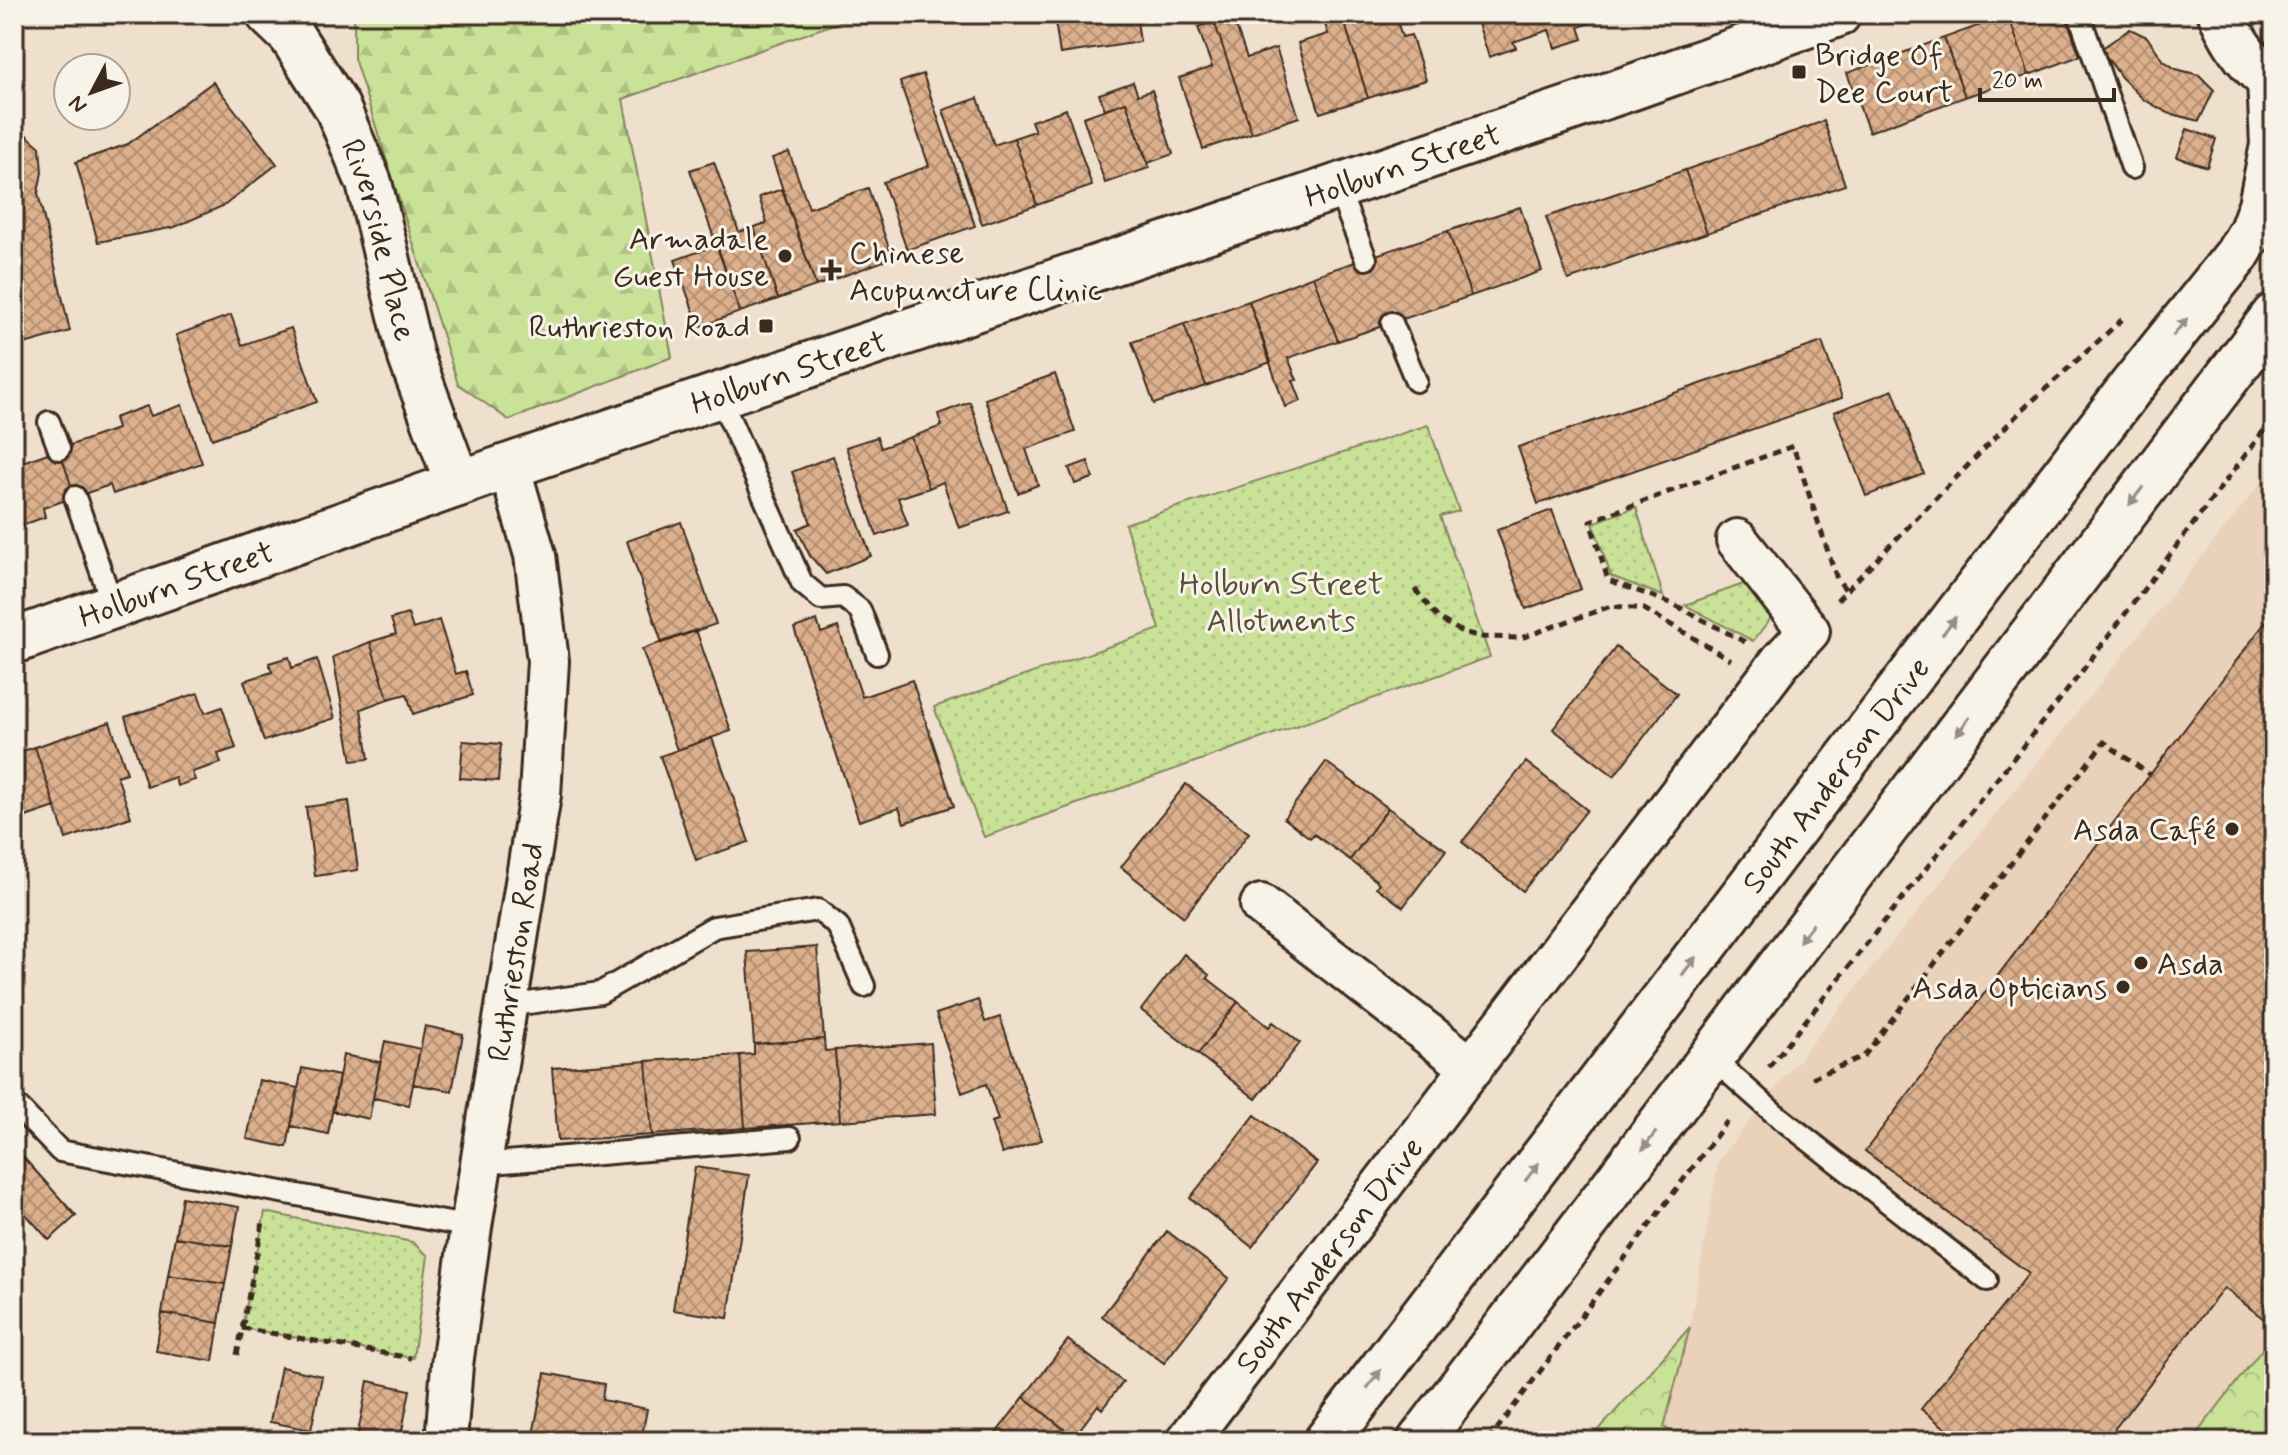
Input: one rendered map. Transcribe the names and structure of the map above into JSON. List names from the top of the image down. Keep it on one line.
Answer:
{"streets":{"main road":["Holburn Street","Riverside Place","South Anderson Drive"],"street":["Ruthrieston Road"]},"crossings":[["Holburn Street","Riverside Place"],["Holburn Street","Ruthrieston Road"]],"parks":["Holburn Street Allotments"],"places":{"transit":["Bridge Of Dee Court","Ruthrieston Road"],"other":["Armadale Guest House","Asda Café","Asda","Asda Opticians"],"health":["Chinese Acupuncture Clinic"]},"scale_bar":"20 m","north":"bottom left"}
